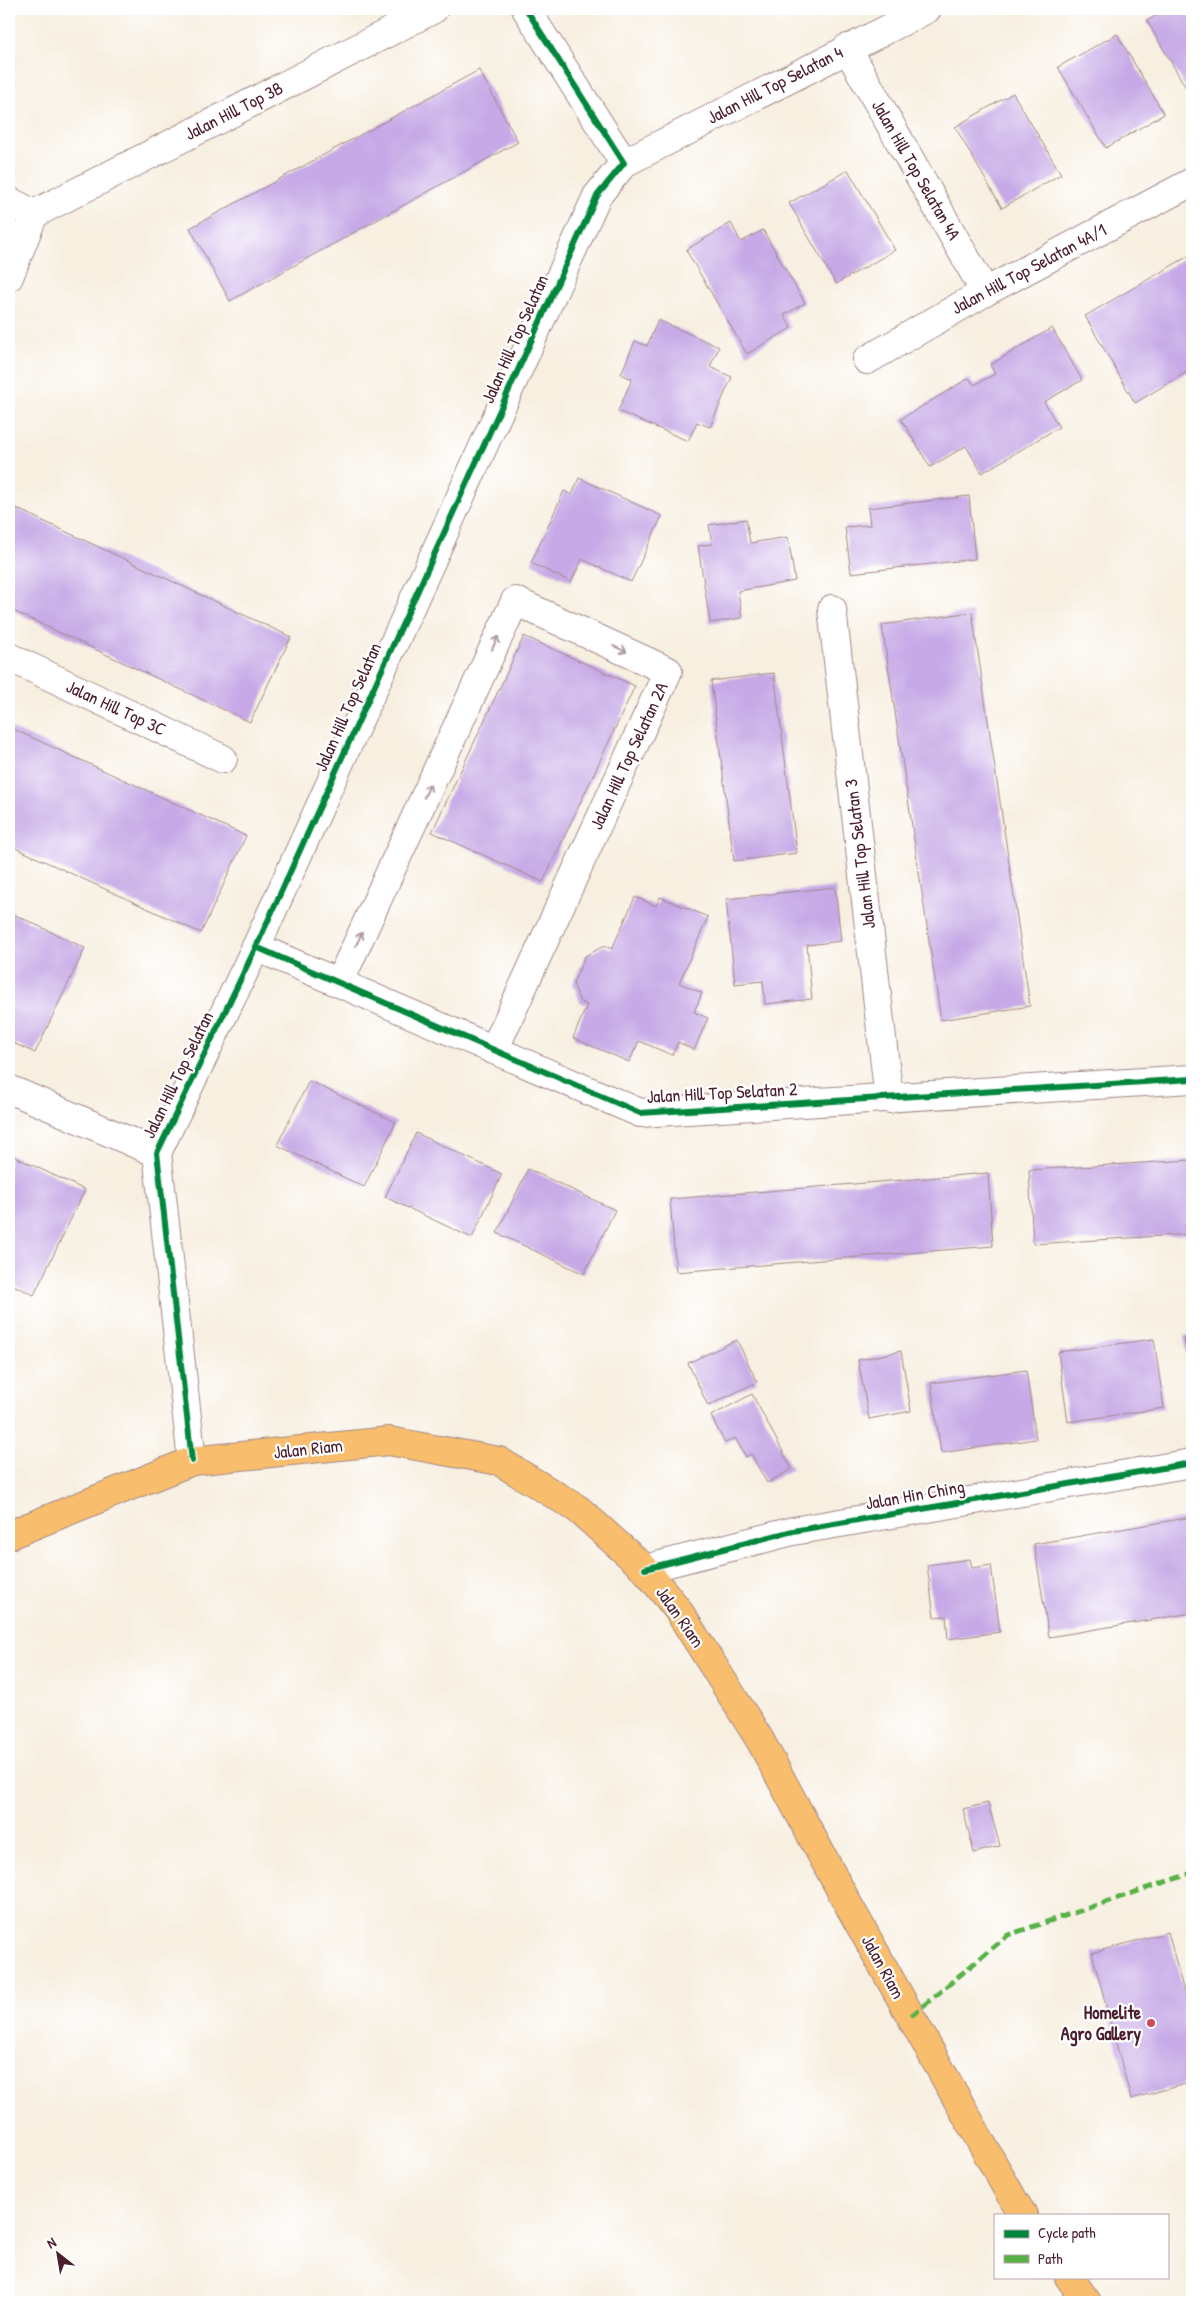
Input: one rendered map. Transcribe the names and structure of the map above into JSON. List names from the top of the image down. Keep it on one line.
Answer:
{"streets":{"main road":["Jalan Riam"],"street":["Jalan Hill Top Selatan 4","Jalan Hill Top 3B","Jalan Hill Top Selatan 4A","Jalan Hill Top Selatan 4A/1","Jalan Hill Top Selatan","Jalan Hill Top 3C","Jalan Hill Top Selatan 2A","Jalan Hill Top Selatan 3","Jalan Hill Top Selatan 2","Jalan Hin Ching"]},"crossings":[["Jalan Hill Top Selatan 4","Jalan Hill Top Selatan 4A"],["Jalan Hill Top Selatan 4","Jalan Hill Top Selatan"],["Jalan Hill Top Selatan 4A","Jalan Hill Top Selatan 4A/1"],["Jalan Hill Top Selatan","Jalan Hill Top Selatan 2"],["Jalan Hill Top Selatan","Jalan Riam"],["Jalan Hill Top Selatan 2A","Jalan Hill Top Selatan 2"],["Jalan Hill Top Selatan 3","Jalan Hill Top Selatan 2"],["Jalan Riam","Jalan Hin Ching"]],"places":["Homelite Agro Gallery"],"legend":["Cycle path","Path"],"north":"top left"}
